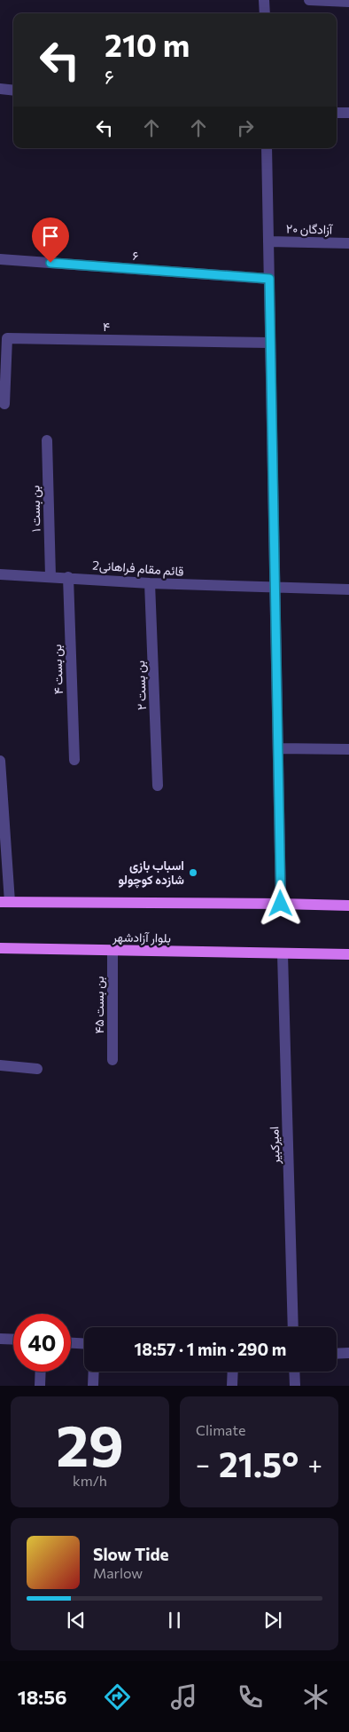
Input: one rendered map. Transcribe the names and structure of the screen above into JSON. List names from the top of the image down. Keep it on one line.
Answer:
{"streets":{"main road":["بلوار آزادشهر"],"street":["۲۰ آزادگان","۶","۴","بن بست ۱","2قائم مقام فراهانی","بن بست ۴","بن بست ۲","بن بست ۴۵","امیرکبیر"]},"crossings":[["بن بست ۱","2قائم مقام فراهانی"],["2قائم مقام فراهانی","بن بست ۴"],["2قائم مقام فراهانی","بن بست ۲"],["بلوار آزادشهر","بن بست ۴۵"],["بلوار آزادشهر","امیرکبیر"]],"places":["اسباب بازی شازده کوچولو"],"page":{"turn":["210 m","۶"],"limit":"40","trip":"18:57 · 1 min · 290 m","tile":[["29","km/h"],"Climate"],"heat":["−","21.5°","+"],"song":["Slow Tide","Marlow"],"tabs":"18:56"}}
